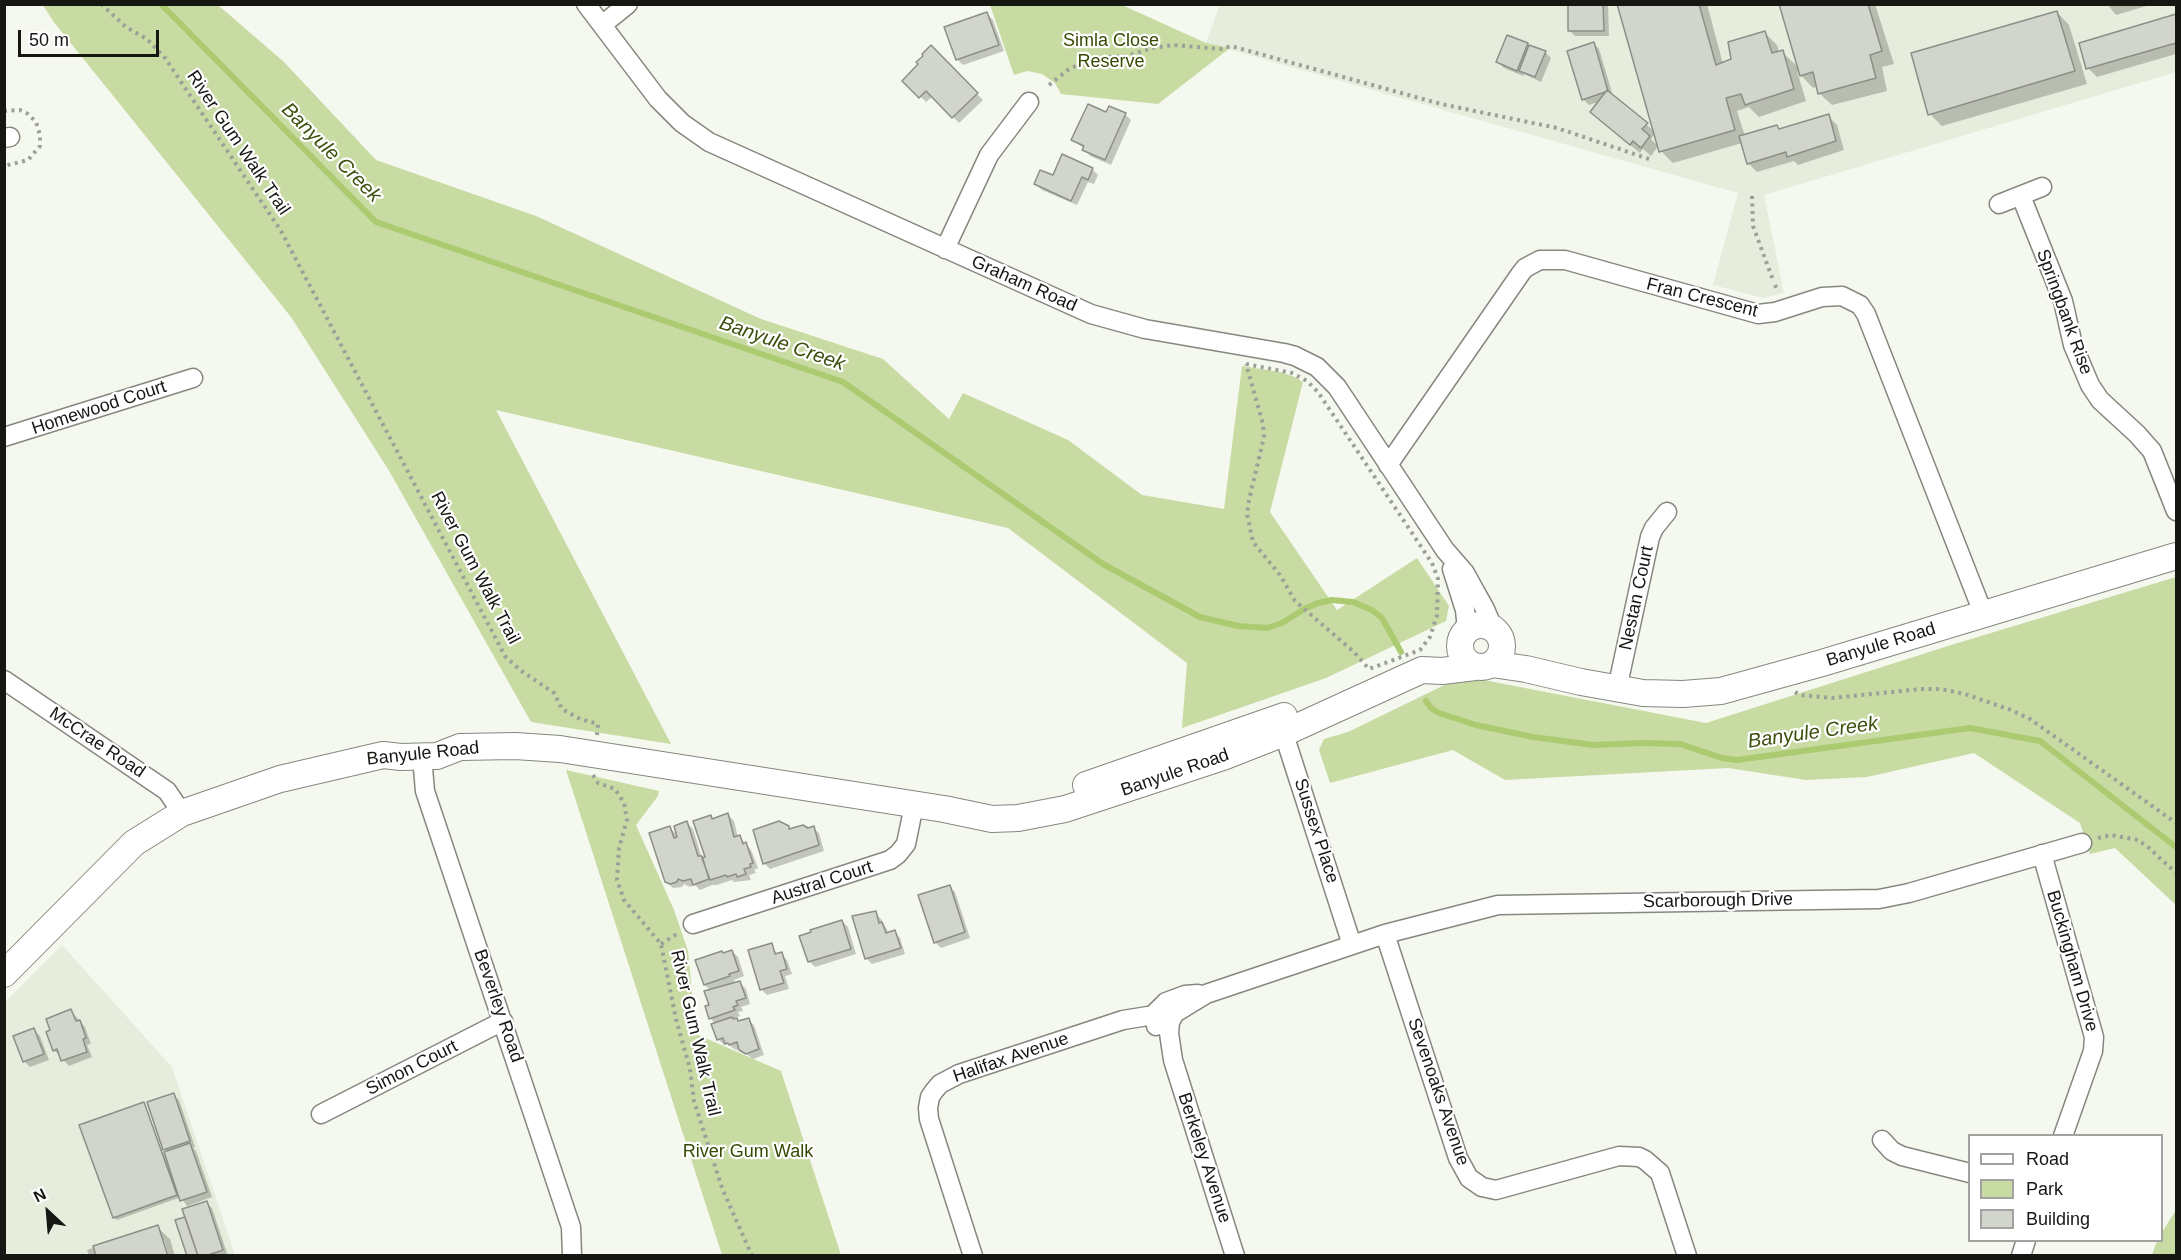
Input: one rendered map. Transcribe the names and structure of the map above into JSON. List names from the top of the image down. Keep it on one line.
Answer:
{"streets":{"street":["Graham Road","Fran Crescent","Springbank Rise","Homewood Court","Nestan Court","Banyule Road","McCrae Road","Sussex Place","Austral Court","Scarborough Drive","Buckingham Drive","Beverley Road","Halifax Avenue","Simon Court","Sevenoaks Avenue","Berkeley Avenue"],"path":["River Gum Walk Trail"]},"crossings":[["River Gum Walk Trail","Banyule Road"],["Graham Road","Fran Crescent"],["Graham Road","Banyule Road"],["Fran Crescent","Banyule Road"],["Nestan Court","Banyule Road"],["Banyule Road","McCrae Road"],["Banyule Road","Sussex Place"],["Banyule Road","Austral Court"],["Banyule Road","Beverley Road"],["Sussex Place","Scarborough Drive"],["Scarborough Drive","Buckingham Drive"],["Scarborough Drive","Sevenoaks Avenue"],["Beverley Road","Simon Court"],["Halifax Avenue","Berkeley Avenue"]],"water":["Banyule Creek"],"parks":["Simla Close Reserve","River Gum Walk"],"legend":["Road","Park","Building"],"scale_bar":"50 m","north":"top left"}
